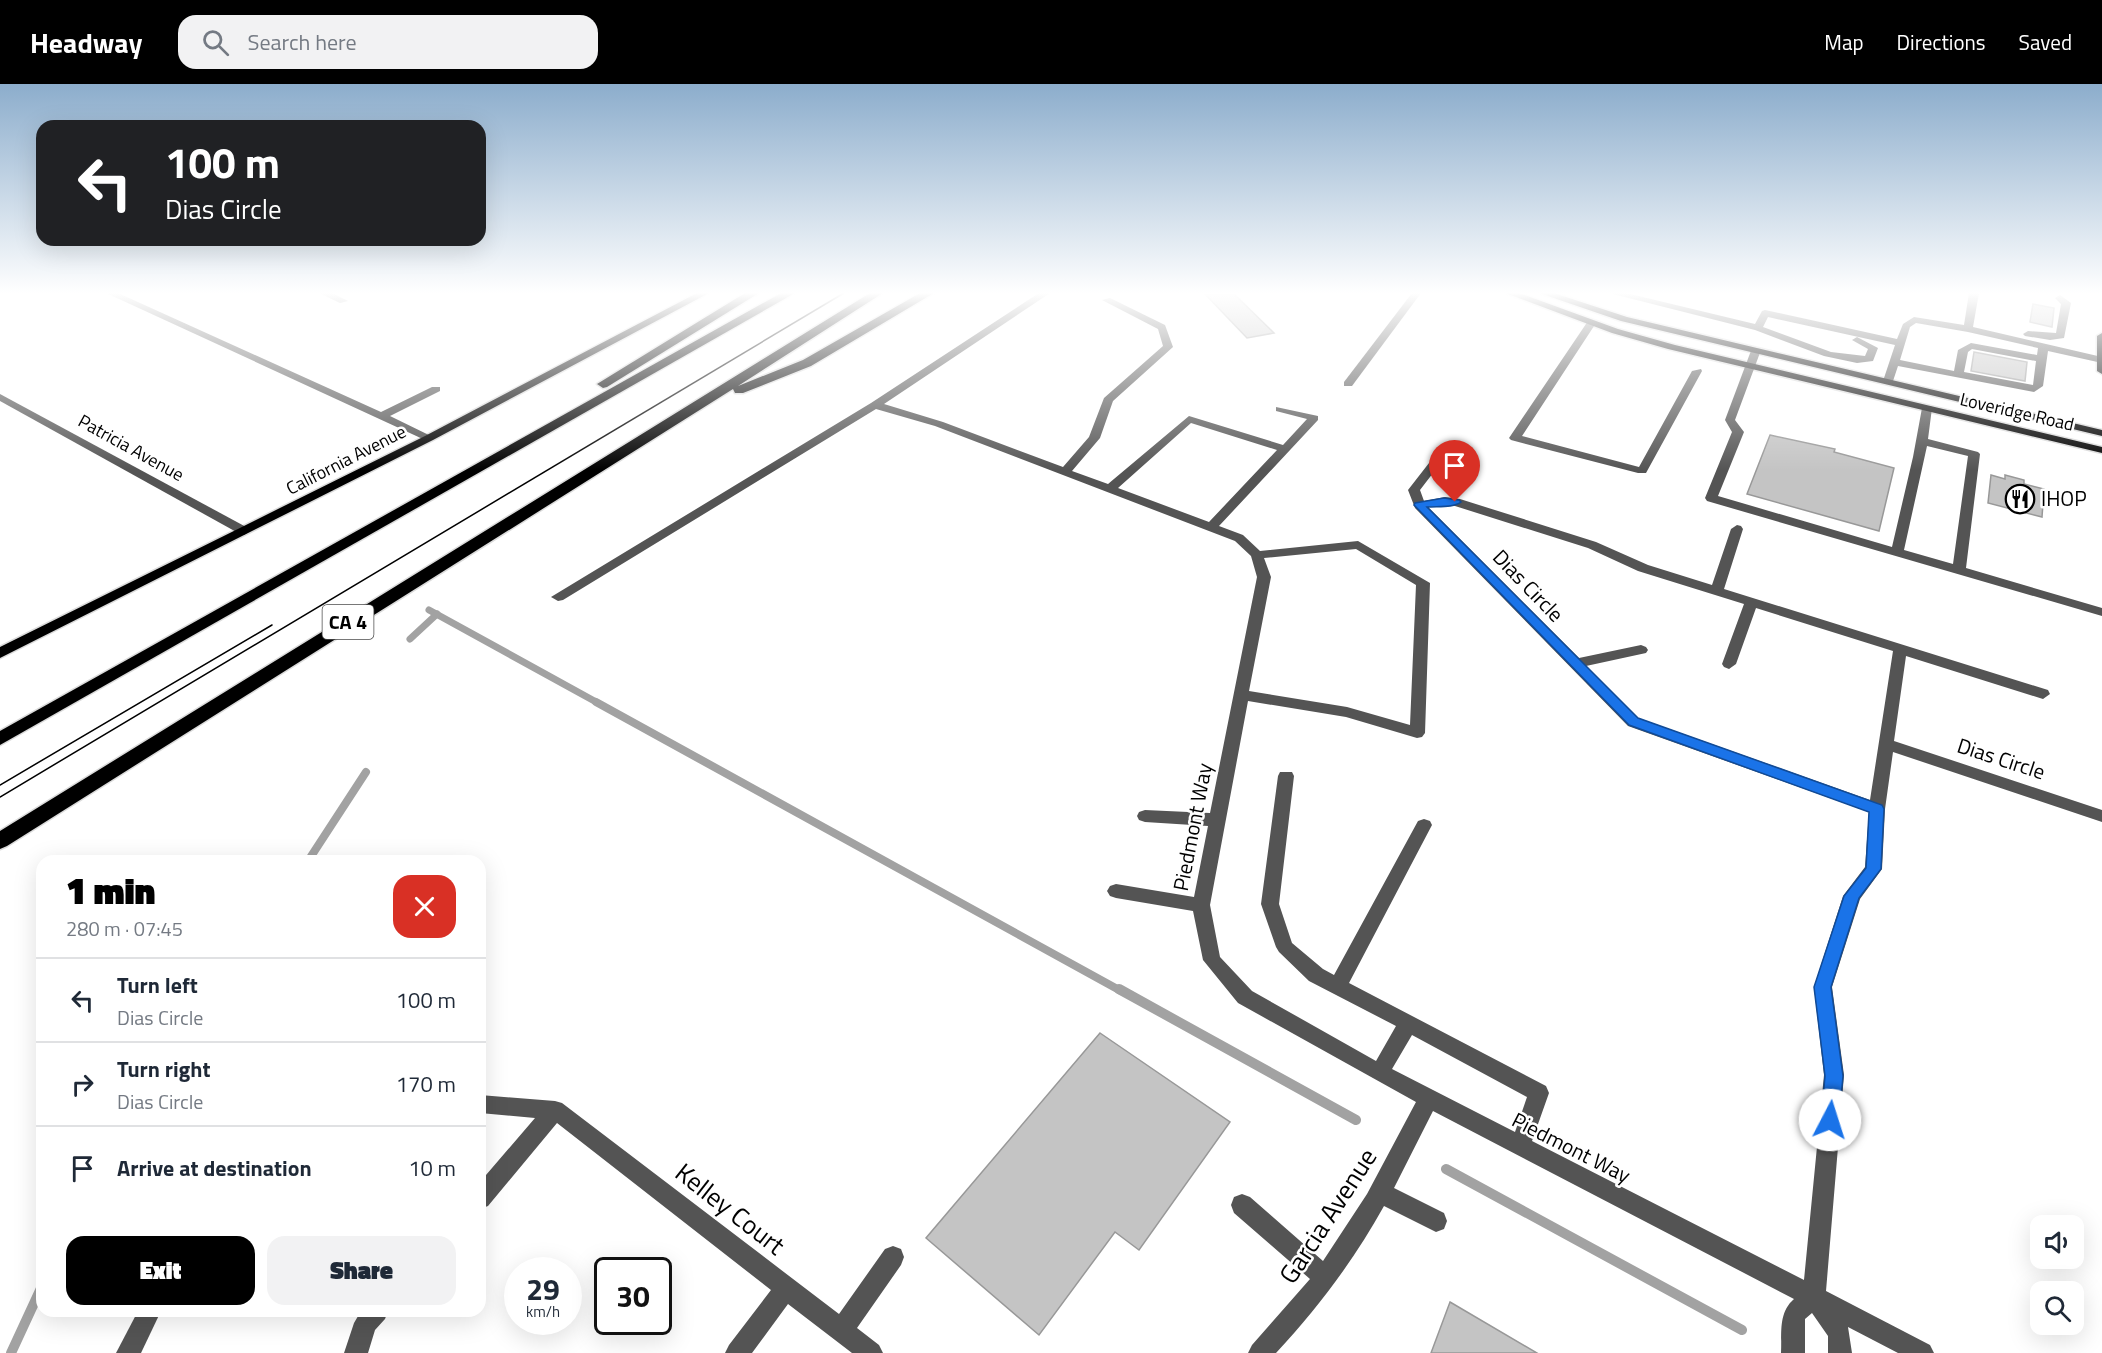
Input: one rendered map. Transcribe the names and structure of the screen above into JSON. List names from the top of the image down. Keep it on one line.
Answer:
{"streets":{"highway":["CA 4"],"main road":["Loveridge Road","California Avenue"],"street":["Patricia Avenue","Dias Circle","Piedmont Way","Kelley Court","Garcia Avenue"]},"crossings":[["Patricia Avenue","California Avenue"],["Piedmont Way","Garcia Avenue"]],"places":{"restaurant":["IHOP"]},"page":{"header":"Headway","search":"Search here","nav":["Map","Directions","Saved"],"turn":["100 m","Dias Circle"],"heading":["1 min","280 m · 07:45"],"list":[{"name":"Turn left","note":"Dias Circle","value":"100 m"},{"name":"Turn right","note":"Dias Circle","value":"170 m"},{"name":"Arrive at destination","value":"10 m"}],"buttons":["Exit","Share"],"speed":"29 km/h","limit":"30"}}
